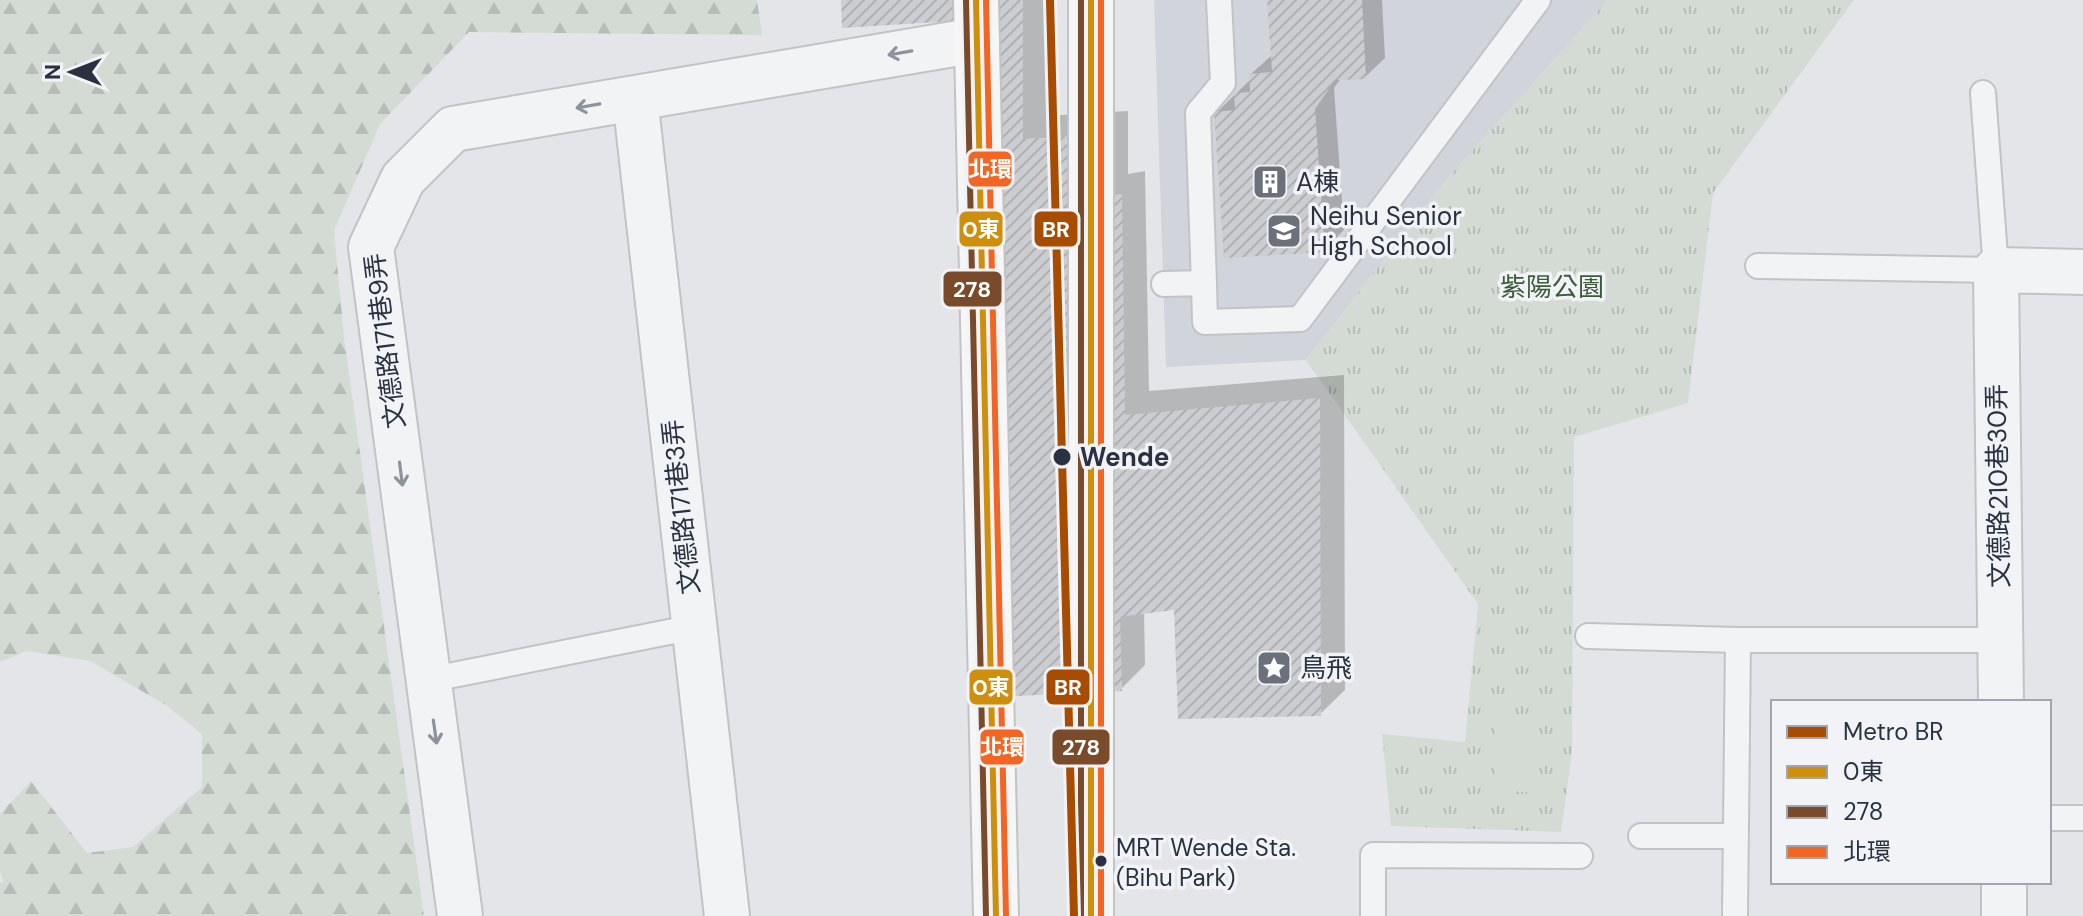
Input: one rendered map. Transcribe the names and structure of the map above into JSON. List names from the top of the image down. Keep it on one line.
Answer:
{"streets":{"street":["文德路171巷9弄","文德路210巷30弄","文德路171巷3弄"]},"crossings":[["文德路171巷9弄","文德路171巷3弄"]],"parks":["紫陽公園"],"places":{"building":["A棟"],"school or university":["Neihu Senior High School"],"other":["Wende","MRT Wende Sta. (Bihu Park)"],"place":["鳥飛"]},"lines":["metro line BR","transit line 0東","transit line 278","transit line 北環"],"legend":["Metro BR","0東","278","北環"],"north":"left"}
